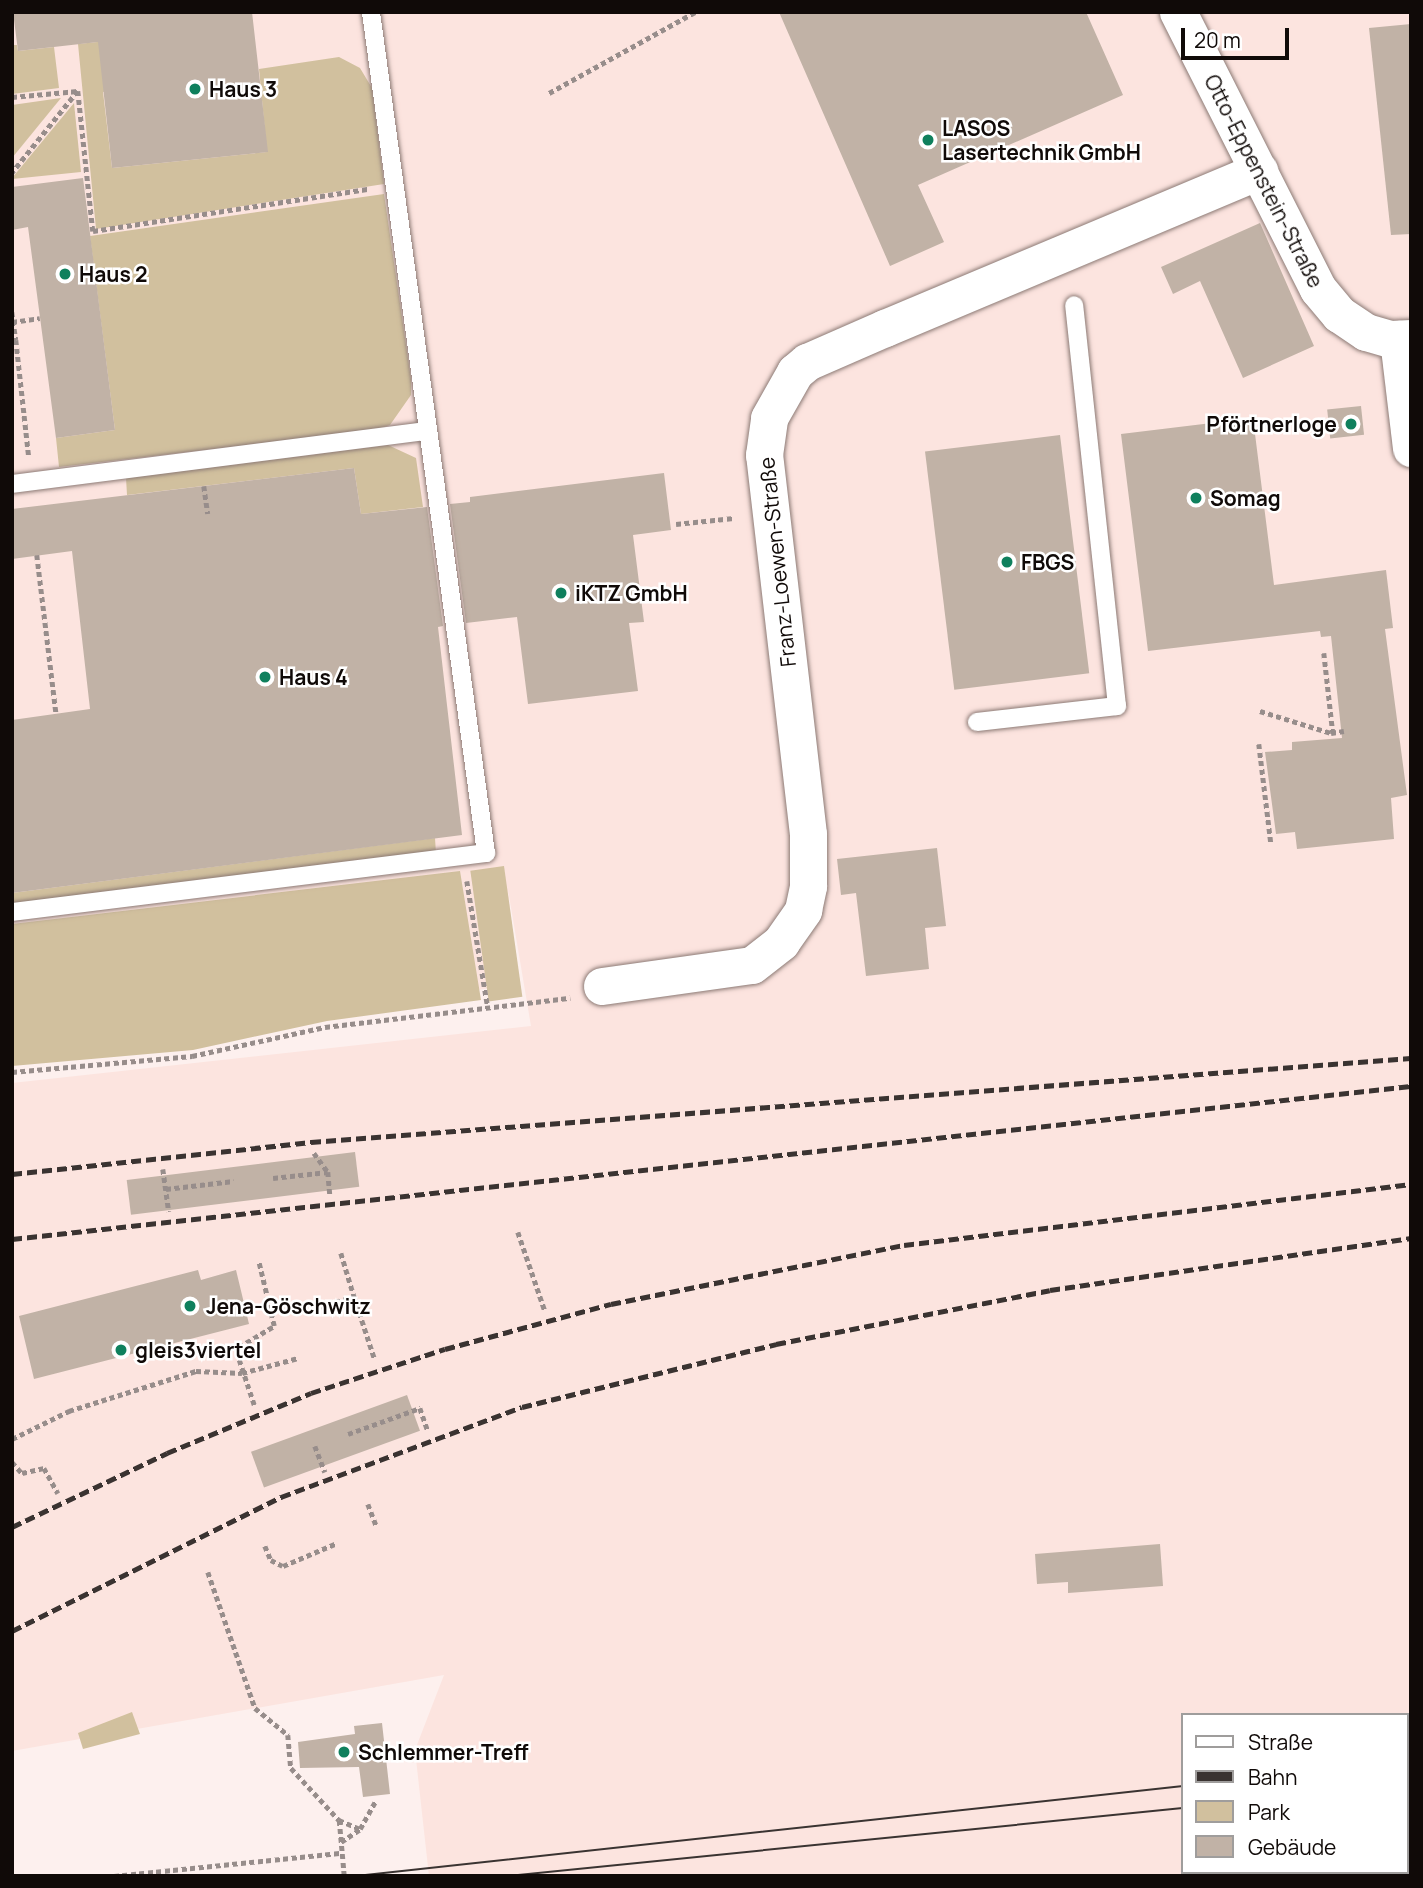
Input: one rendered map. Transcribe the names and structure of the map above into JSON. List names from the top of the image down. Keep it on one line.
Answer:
{"streets":{"street":["Otto-Eppenstein-Straße","Franz-Loewen-Straße"]},"crossings":[["Otto-Eppenstein-Straße","Franz-Loewen-Straße"]],"places":["Haus 3","LASOS Lasertechnik GmbH","Haus 2","Pförtnerloge","Somag","FBGS","iKTZ GmbH","Haus 4","Jena-Göschwitz","gleis3viertel","Schlemmer-Treff"],"legend":["Straße","Bahn","Park","Gebäude"],"scale_bar":"20 m"}
